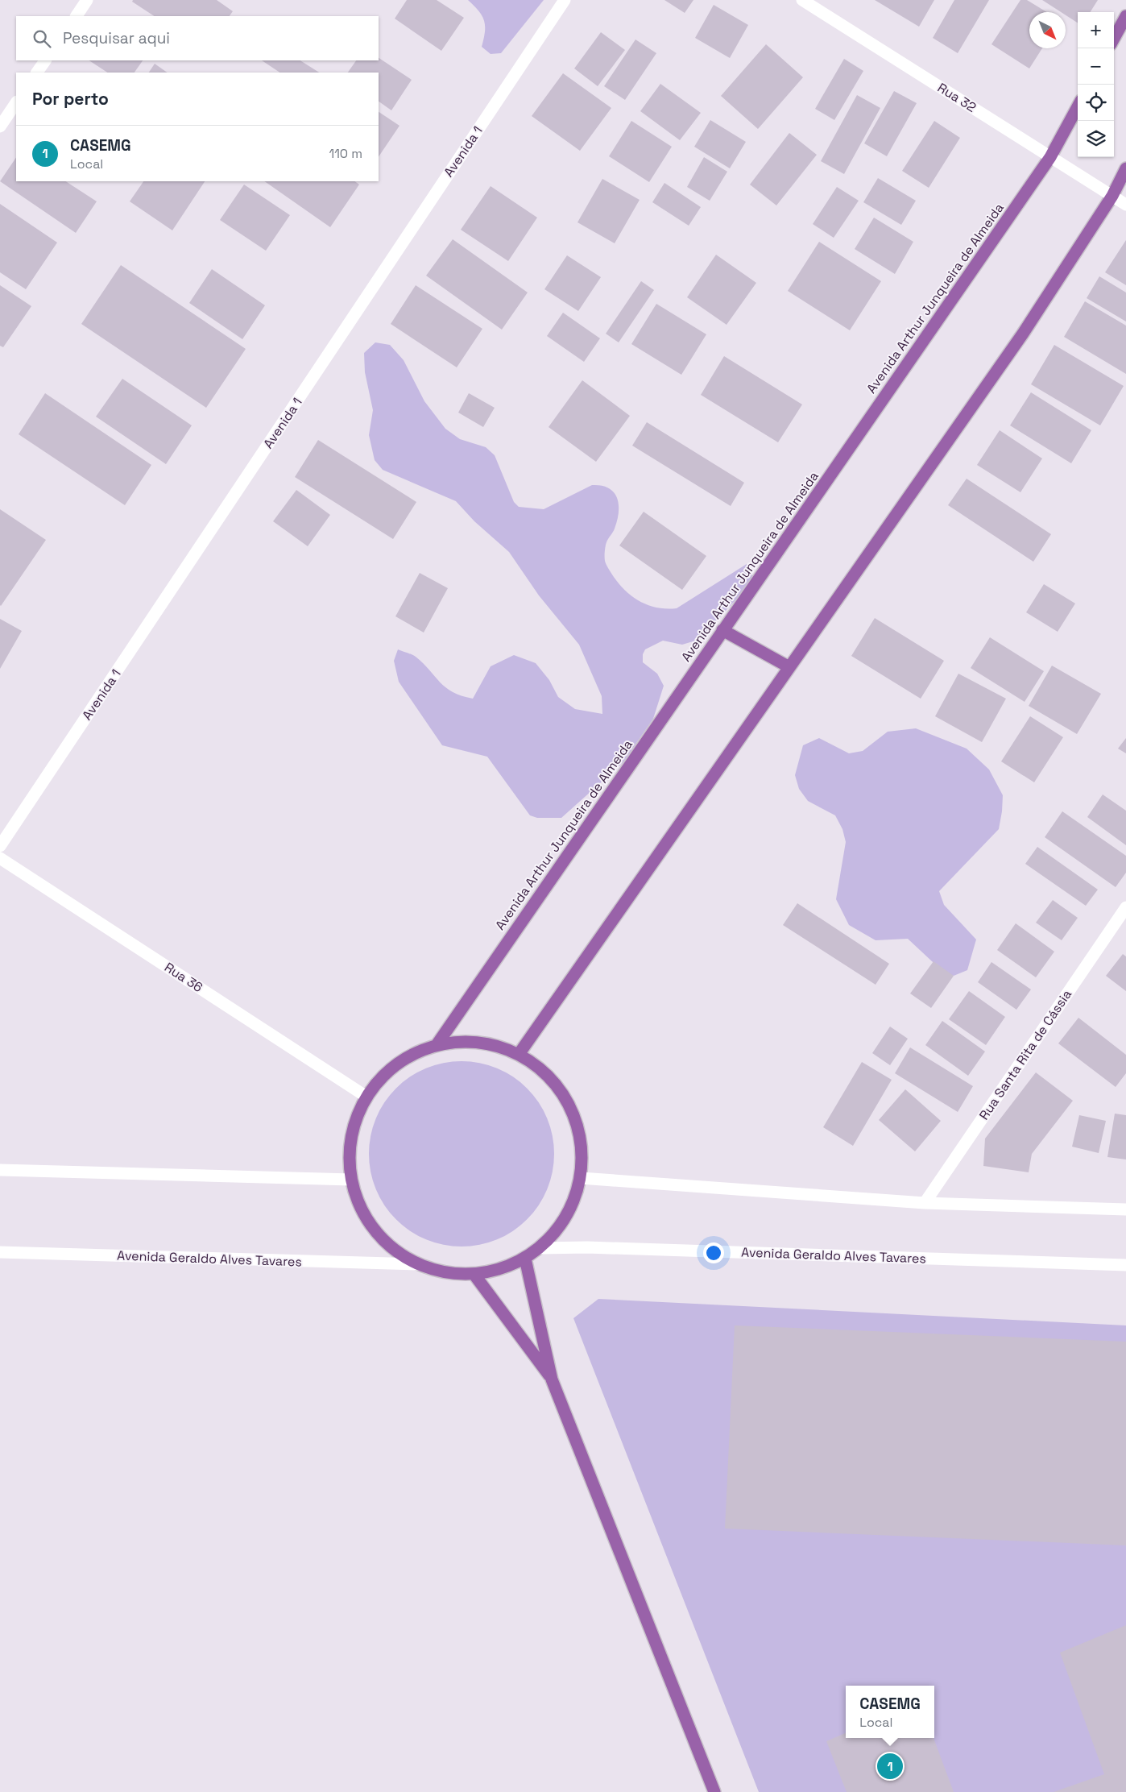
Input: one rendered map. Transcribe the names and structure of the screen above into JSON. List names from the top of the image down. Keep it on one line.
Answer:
{"streets":{"main road":["Avenida Arthur Junqueira de Almeida"],"street":["Rua 32","Avenida 1","Rua 36","Rua Santa Rita de Cássia","Avenida Geraldo Alves Tavares"]},"crossings":[["Rua 32","Avenida Arthur Junqueira de Almeida"]],"north":"bottom right","page":{"map_buttons":["+","−"],"search":"Pesquisar aqui","heading":"Por perto","list":[{"mark":"1","name":"CASEMG","note":"Local","value":"110 m"}],"popup":["CASEMG","Local"],"pins":"1"}}
